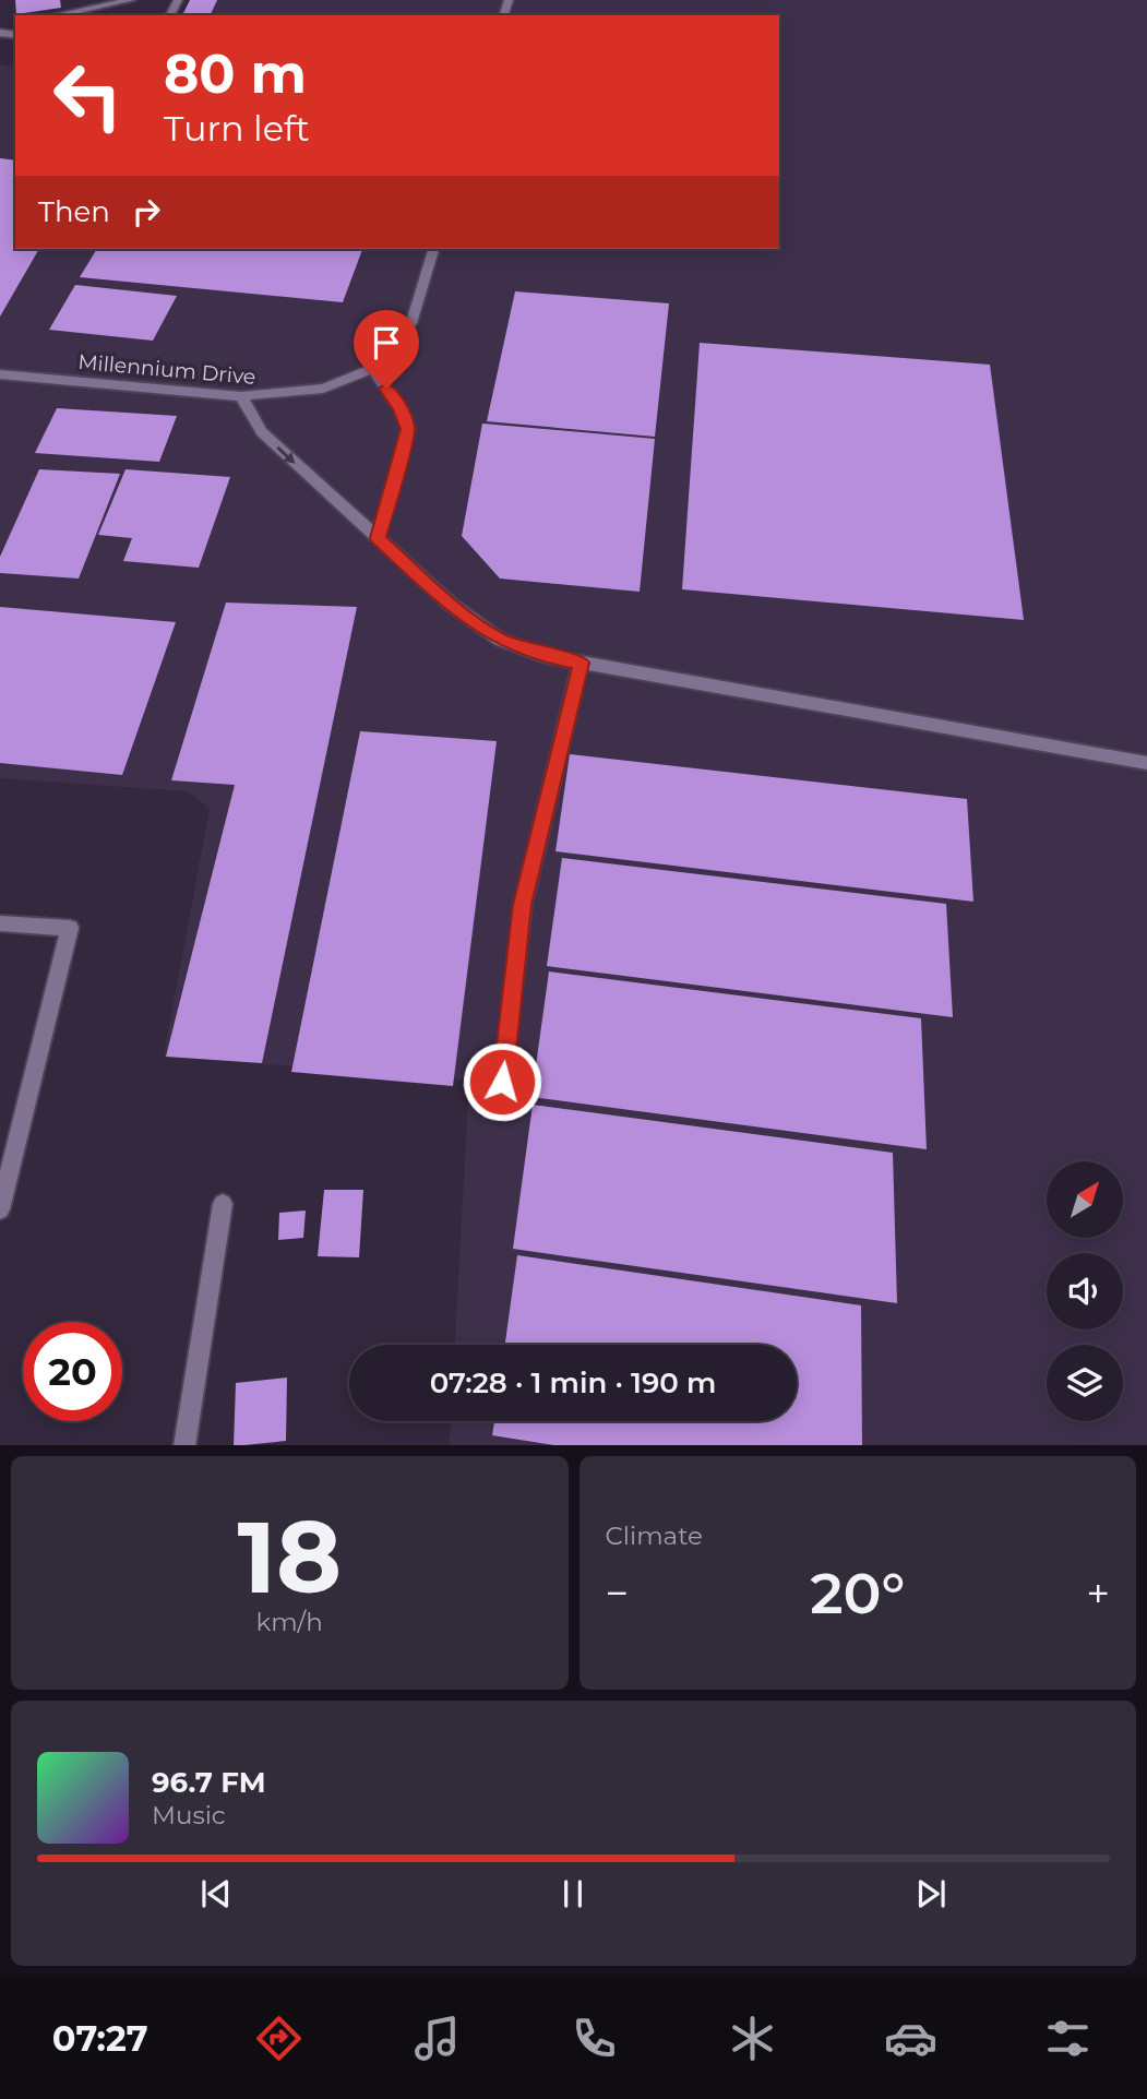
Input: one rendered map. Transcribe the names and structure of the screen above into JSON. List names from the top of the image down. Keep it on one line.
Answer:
{"streets":{"street":["Millennium Drive"]},"north":"top right","page":{"turn":["80 m","Turn left"],"then":"Then","limit":"20","trip":"07:28 · 1 min · 190 m","tile":[["18","km/h"],"Climate"],"heat":["−","20°","+"],"song":["96.7 FM","Music"],"tabs":"07:27"}}
